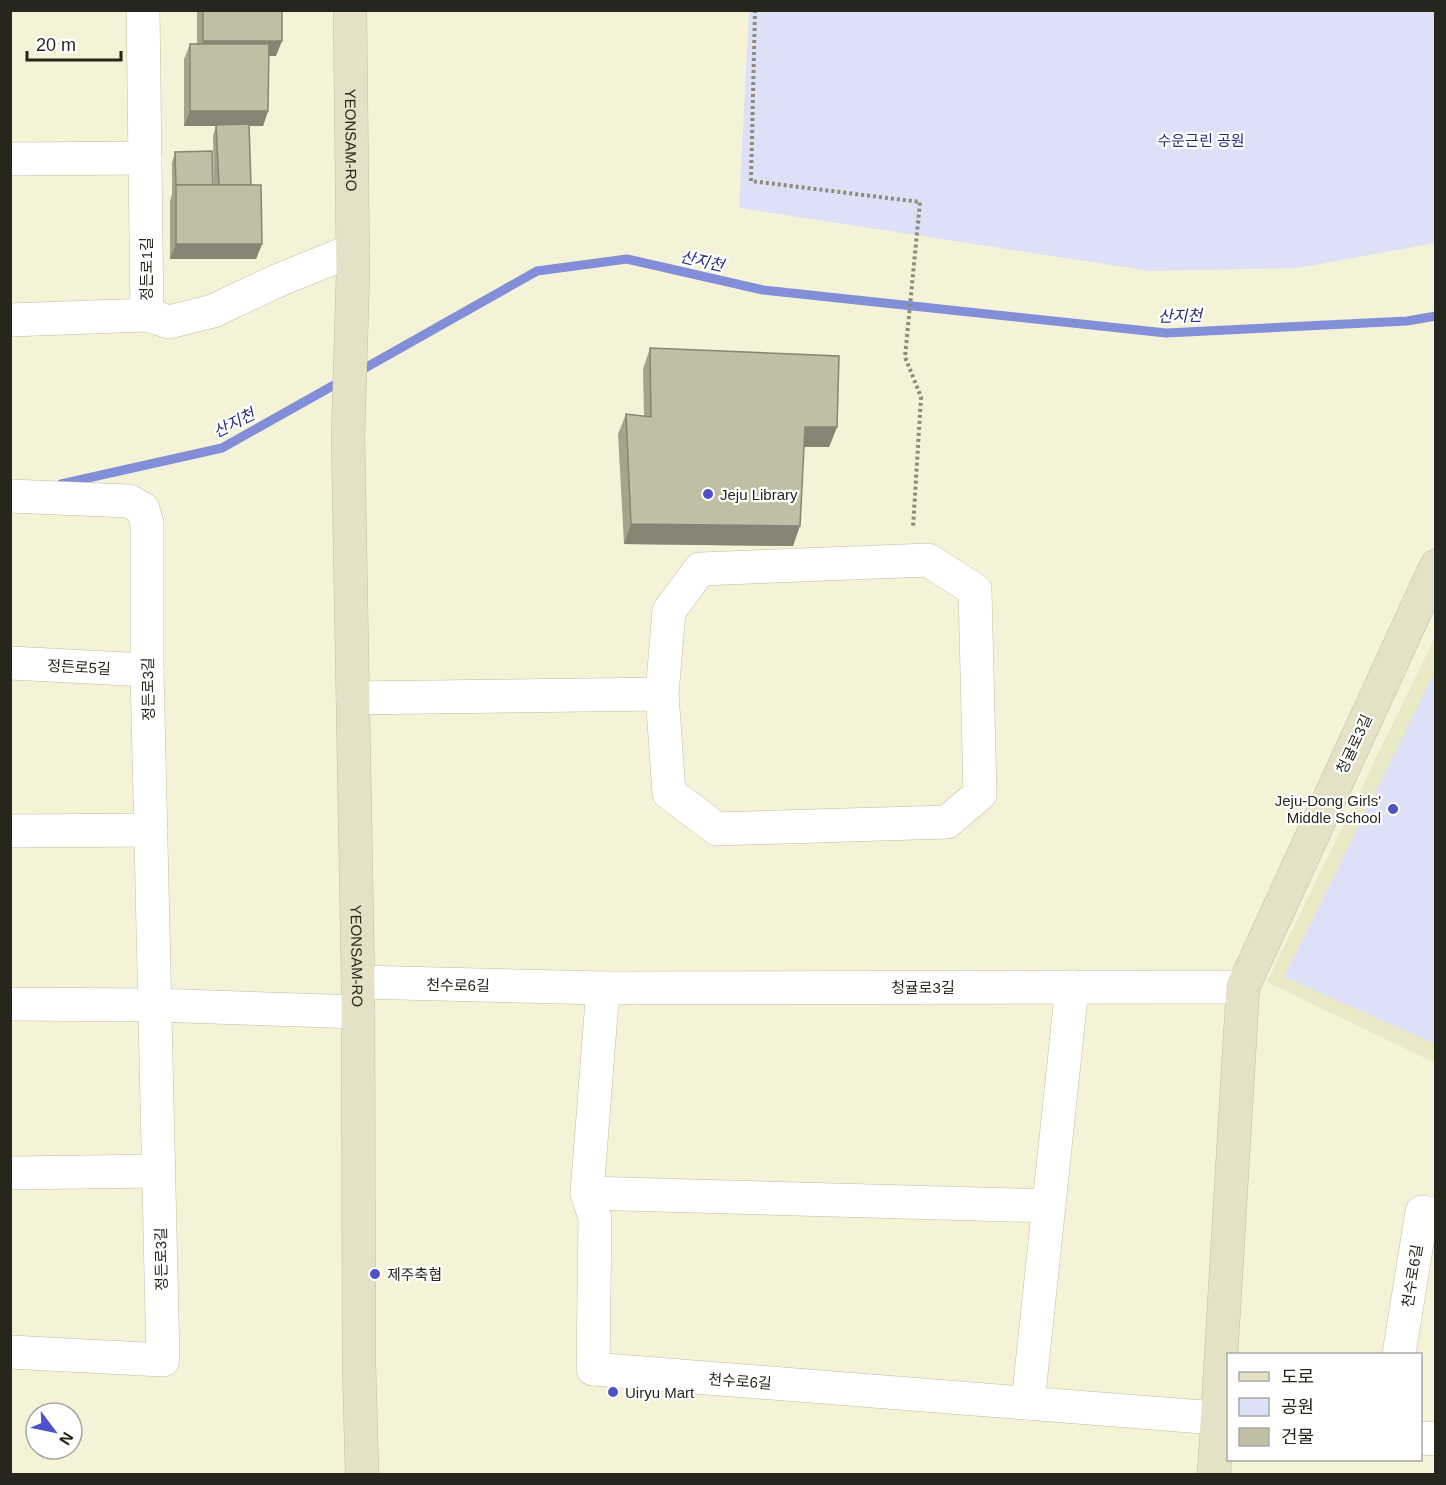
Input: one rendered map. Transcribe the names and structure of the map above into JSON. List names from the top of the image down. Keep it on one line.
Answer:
{"streets":{"main road":["YEONSAM-RO","청귤로3길"],"street":["정든로1길","정든로5길","정든로3길","천수로6길"]},"crossings":[["YEONSAM-RO","천수로6길"],["정든로5길","정든로3길"],["청귤로3길","천수로6길"]],"water":["산지천"],"parks":["수운근린 공원"],"places":["Jeju Library","Jeju-Dong Girls' Middle School","제주축협","Uiryu Mart"],"legend":["도로","공원","건물"],"scale_bar":"20 m","north":"bottom right"}
